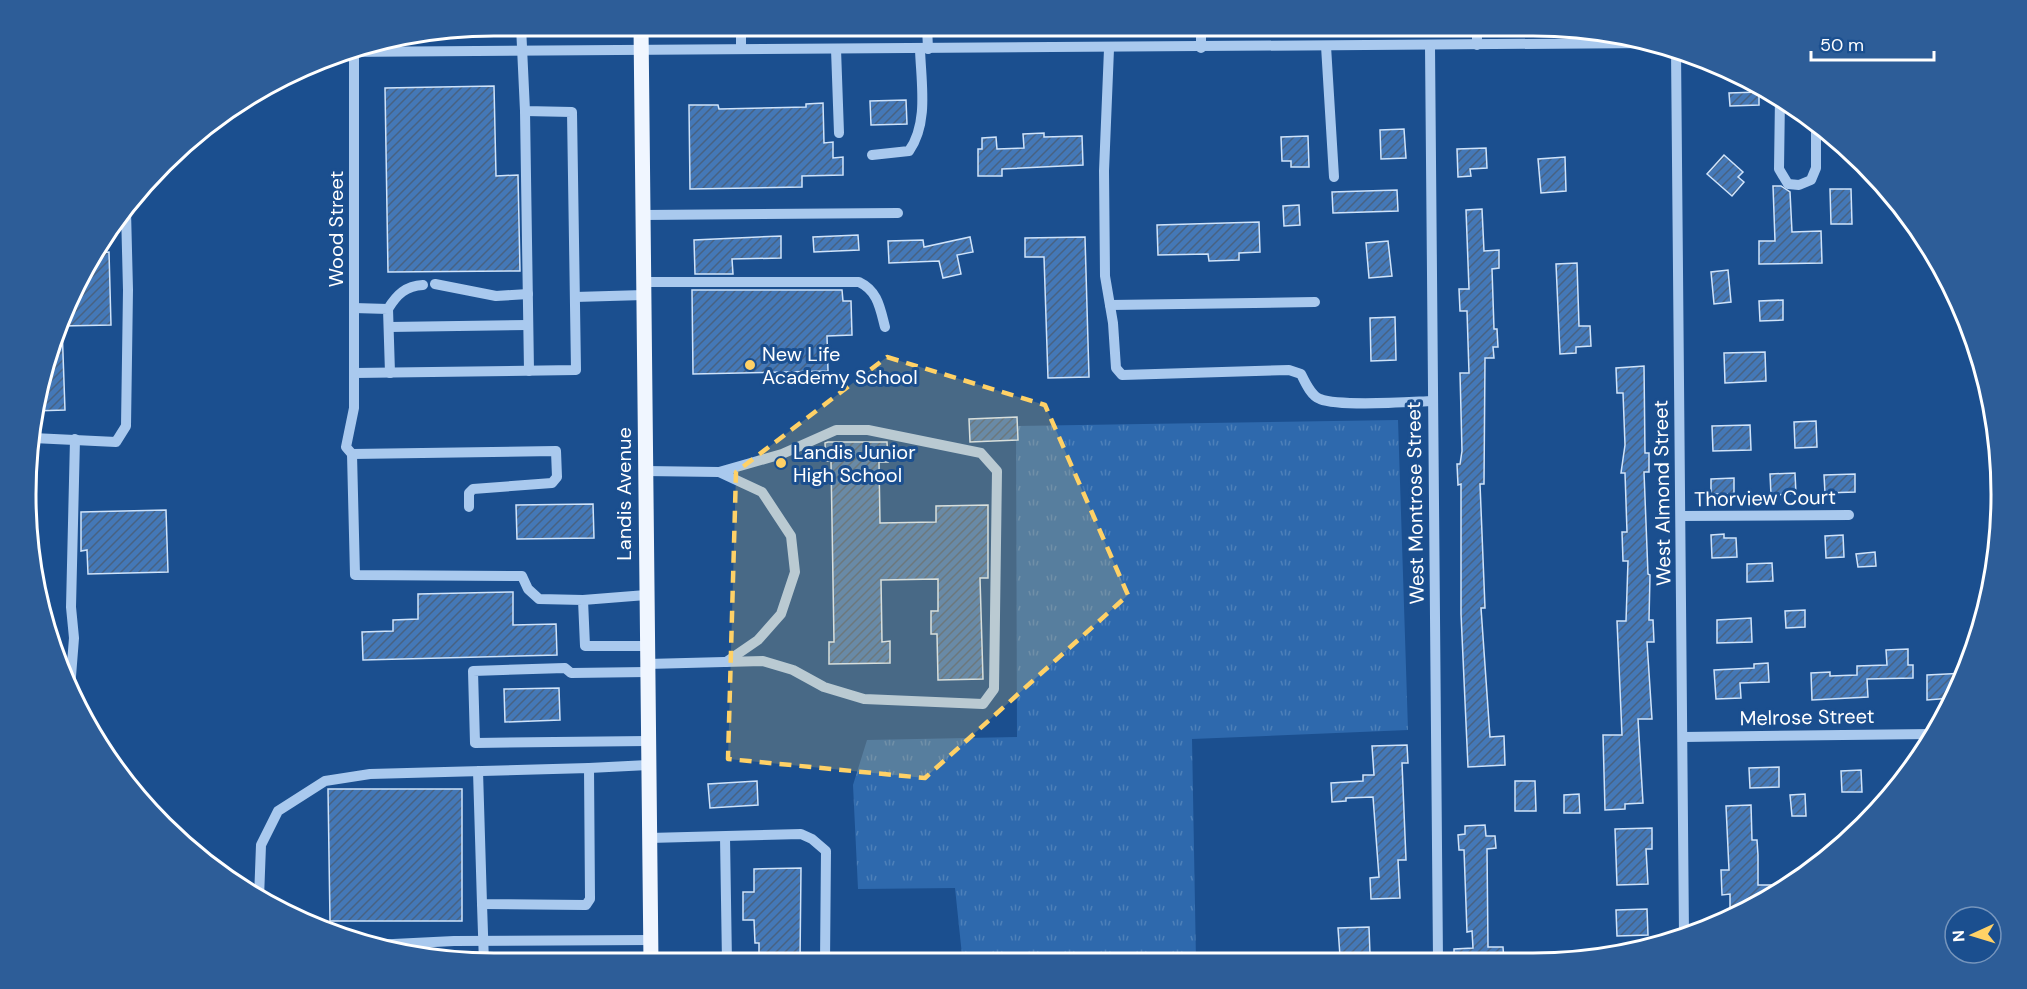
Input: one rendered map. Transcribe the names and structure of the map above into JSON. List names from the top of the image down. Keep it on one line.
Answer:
{"streets":{"main road":["Landis Avenue"],"street":["Wood Street","West Almond Street","Thorview Court","West Montrose Street","Melrose Street"]},"crossings":[["West Almond Street","Thorview Court"],["West Almond Street","Melrose Street"]],"places":["New Life Academy School","Landis Junior High School"],"scale_bar":"50 m","north":"left"}
